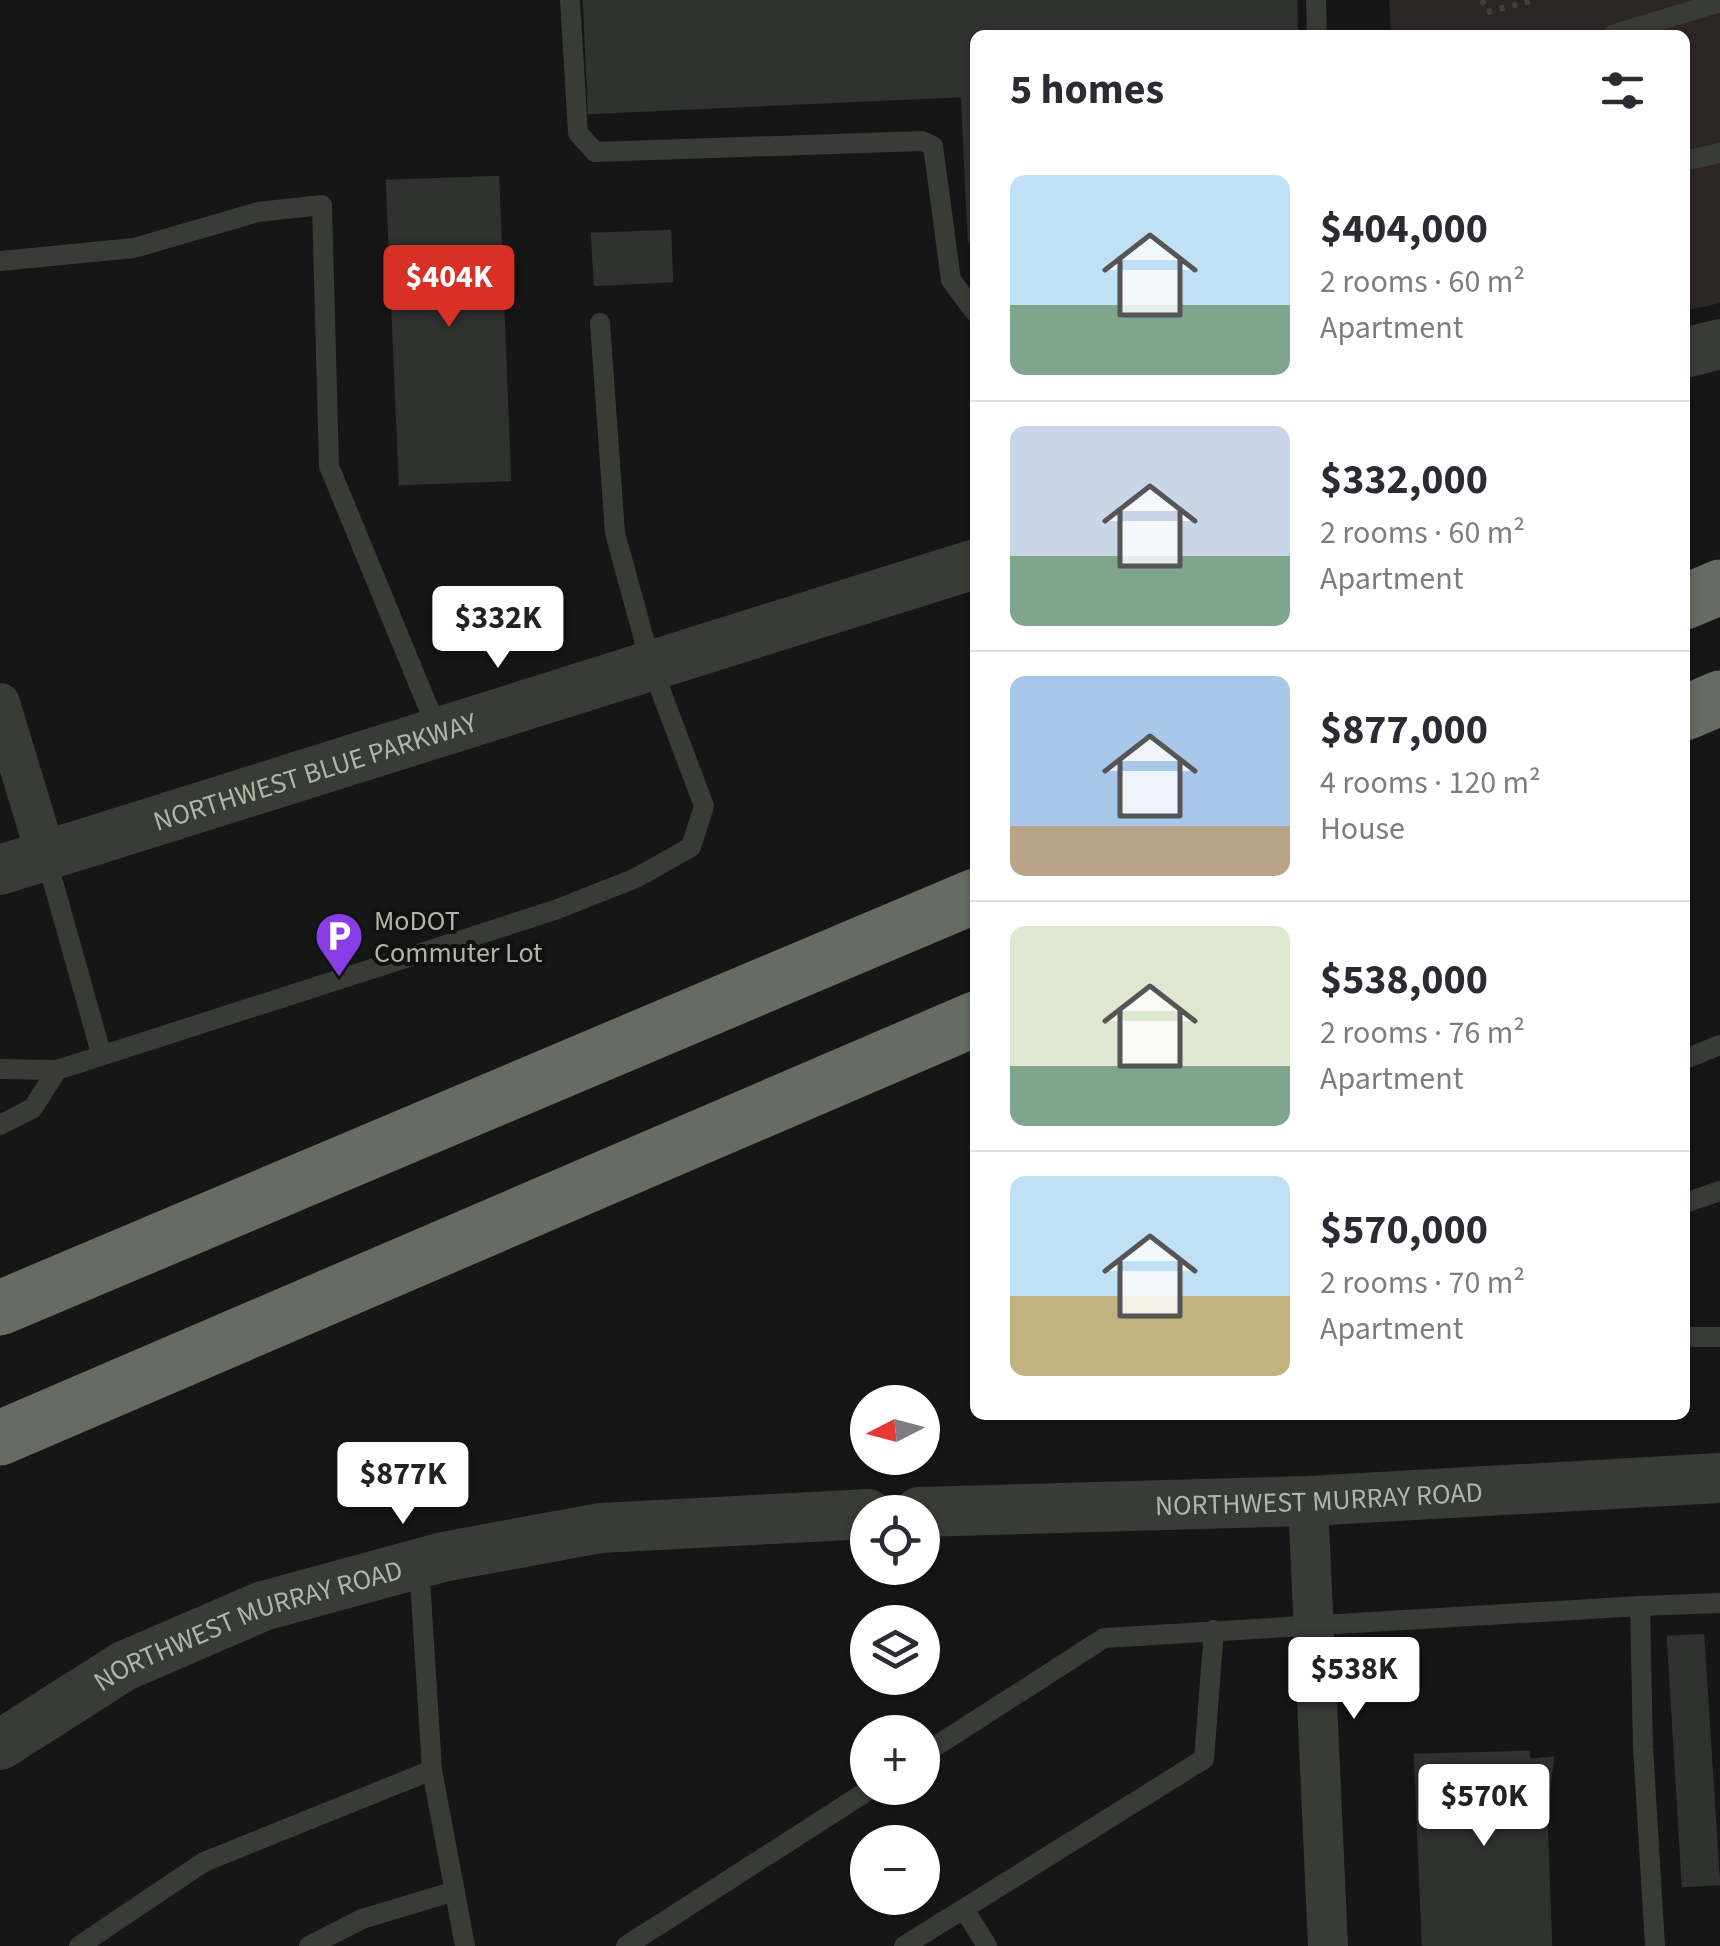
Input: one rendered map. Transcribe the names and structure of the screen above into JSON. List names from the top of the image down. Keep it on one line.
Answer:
{"streets":{"street":["NORTHWEST BLUE PARKWAY","NORTHWEST MURRAY ROAD"]},"places":{"parking":["MoDOT Commuter Lot"]},"north":"left","page":{"heading":"5 homes","list":[{"name":"$404,000","note":"2 rooms · 60 m² · Apartment"},{"name":"$332,000","note":"2 rooms · 60 m² · Apartment"},{"name":"$877,000","note":"4 rooms · 120 m² · House"},{"name":"$538,000","note":"2 rooms · 76 m² · Apartment"},{"name":"$570,000","note":"2 rooms · 70 m² · Apartment"}],"price":["$404K","$332K","$877K","$538K","$570K"],"map_buttons":["+","−"]}}
